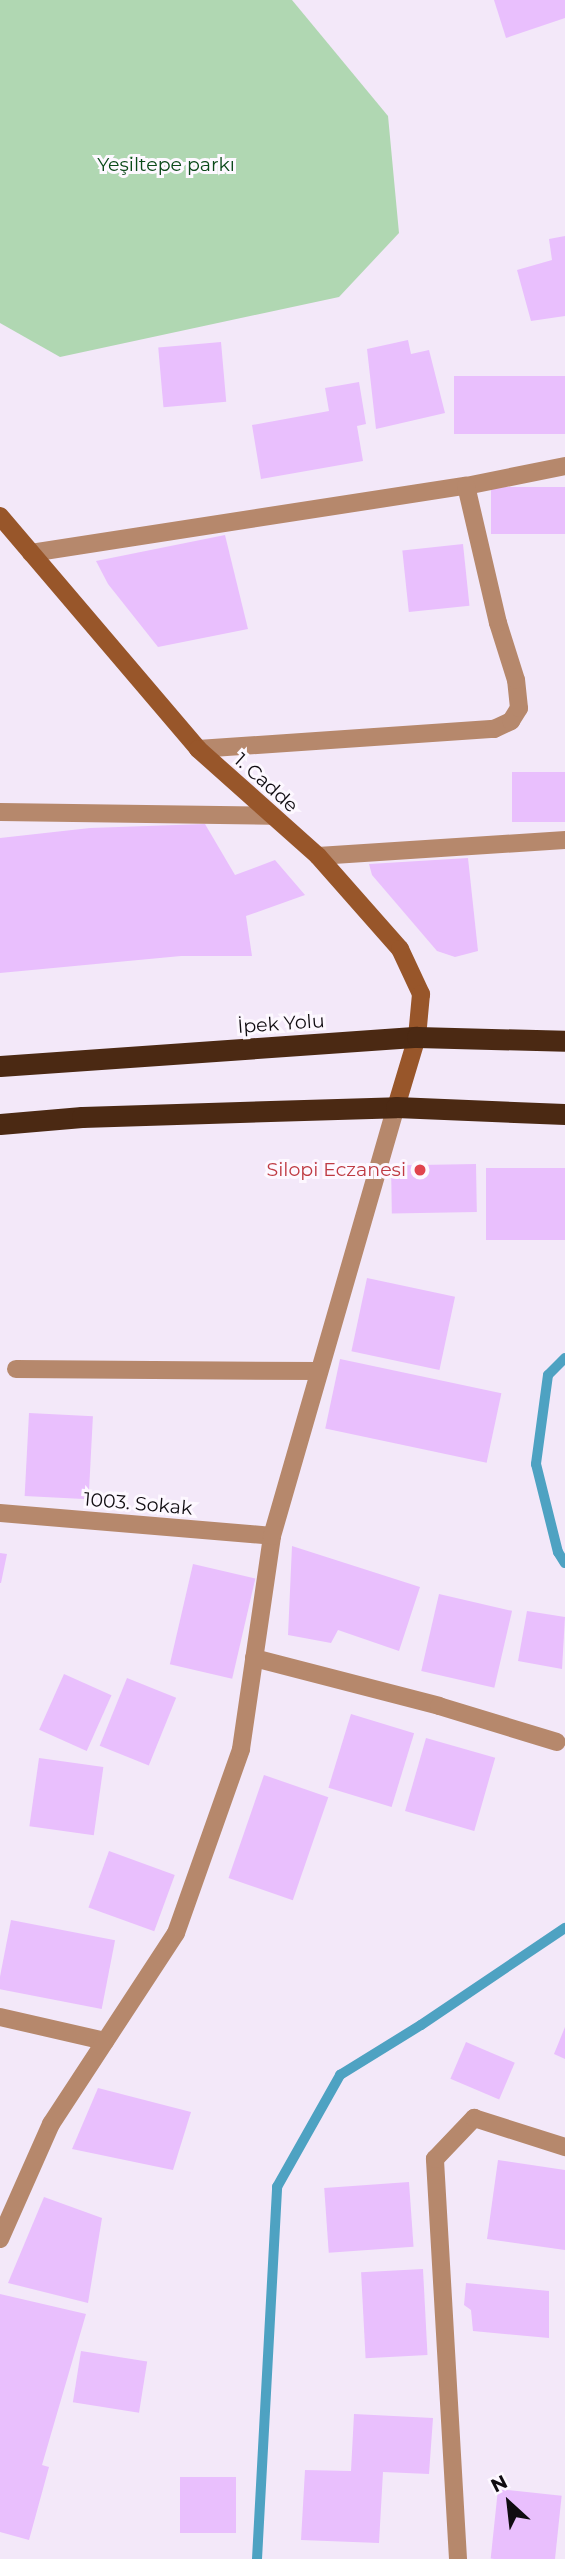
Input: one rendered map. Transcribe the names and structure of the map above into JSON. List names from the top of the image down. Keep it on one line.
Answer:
{"streets":{"highway":["İpek Yolu"],"street":["1. Cadde","1003. Sokak"]},"crossings":[["1. Cadde","İpek Yolu"]],"parks":["Yeşiltepe parkı"],"places":["Silopi Eczanesi"],"north":"top left"}
